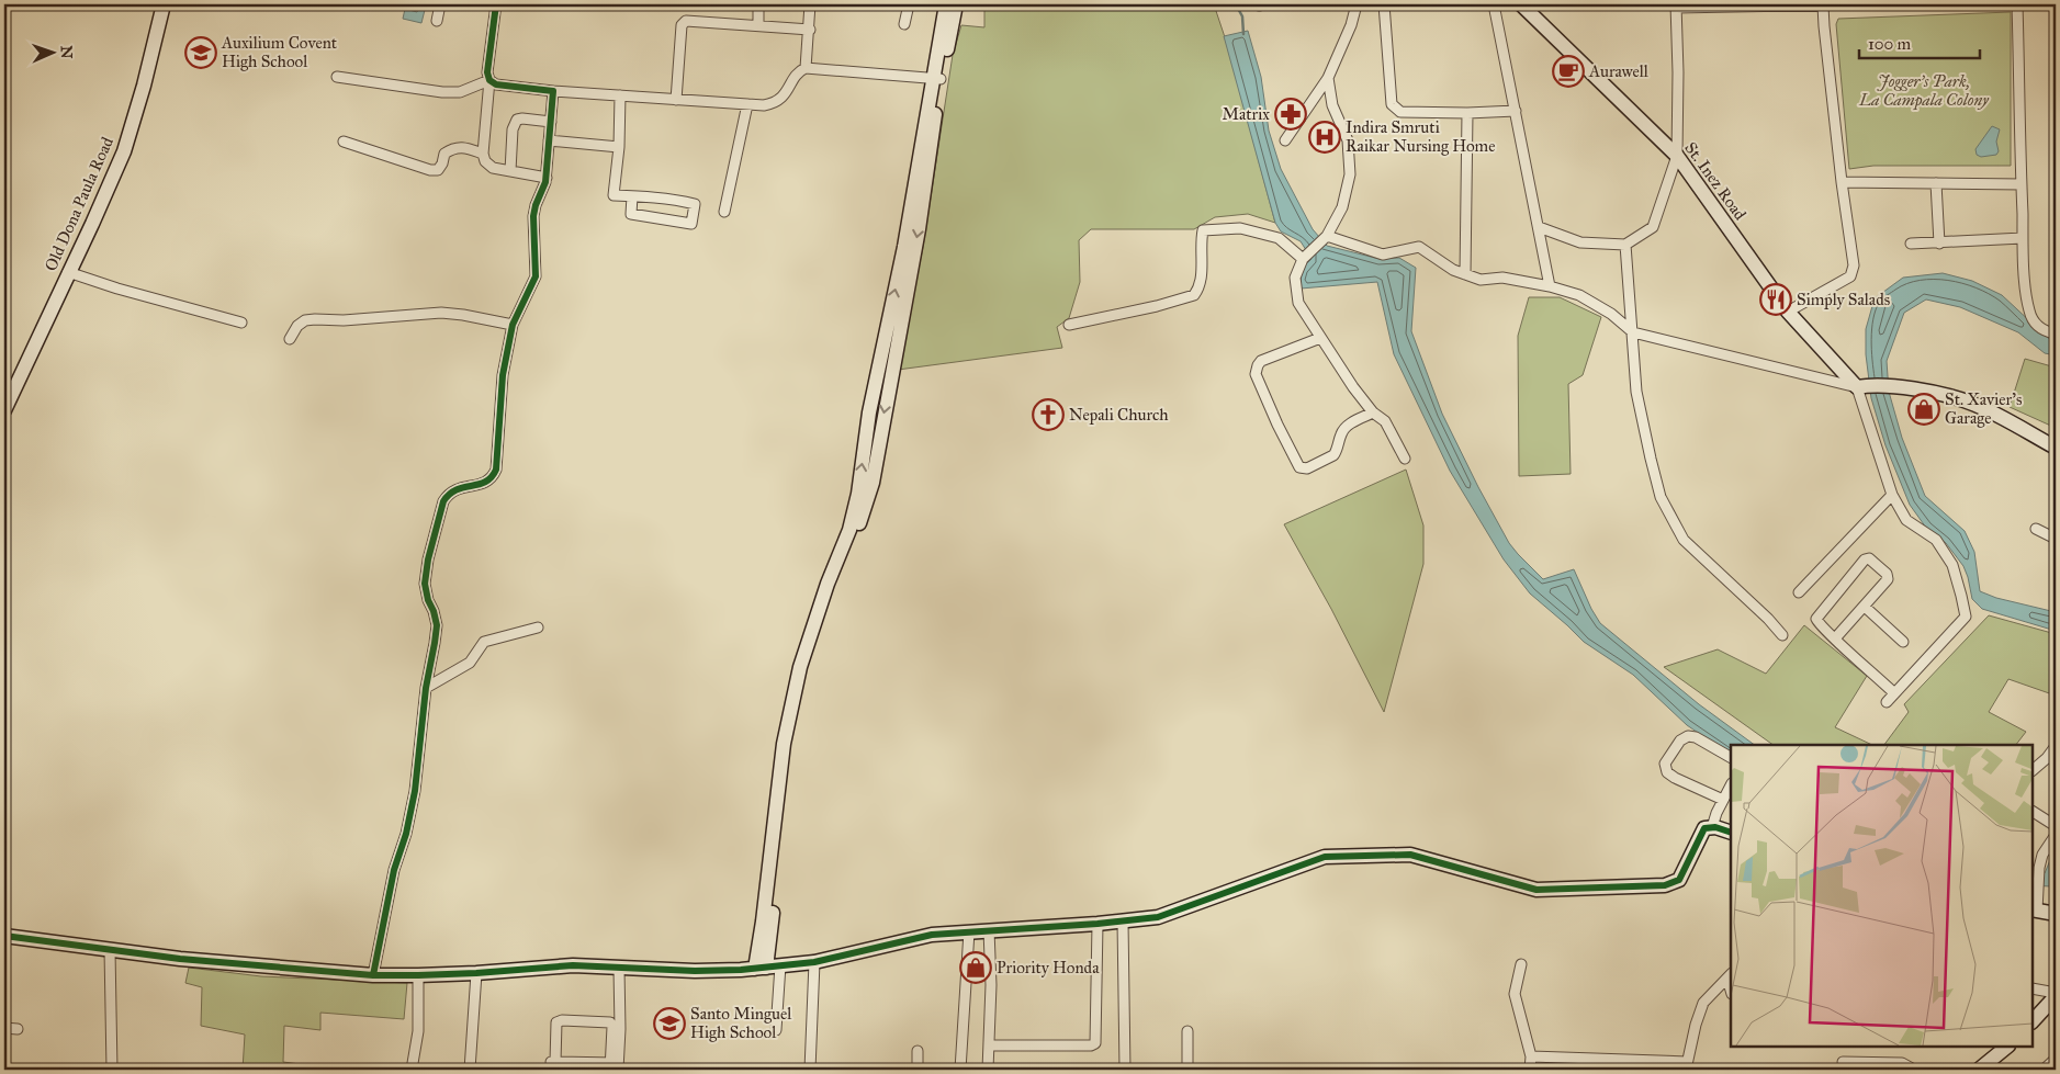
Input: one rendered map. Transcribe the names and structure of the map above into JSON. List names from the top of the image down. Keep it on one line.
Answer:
{"streets":{"street":["St. Inez Road","Old Dona Paula Road"]},"parks":["Jogger's Park, La Campala Colony"],"places":{"school or university":["Auxilium Covent High School","Santo Minguel High School"],"cafe":["Aurawell"],"pharmacy":["Matrix"],"hospital":["Indira Smruti Raikar Nursing Home"],"restaurant":["Simply Salads"],"shop":["St. Xavier's Garage","Priority Honda"],"church":["Nepali Church"]},"scale_bar":"100 m","north":"right"}
